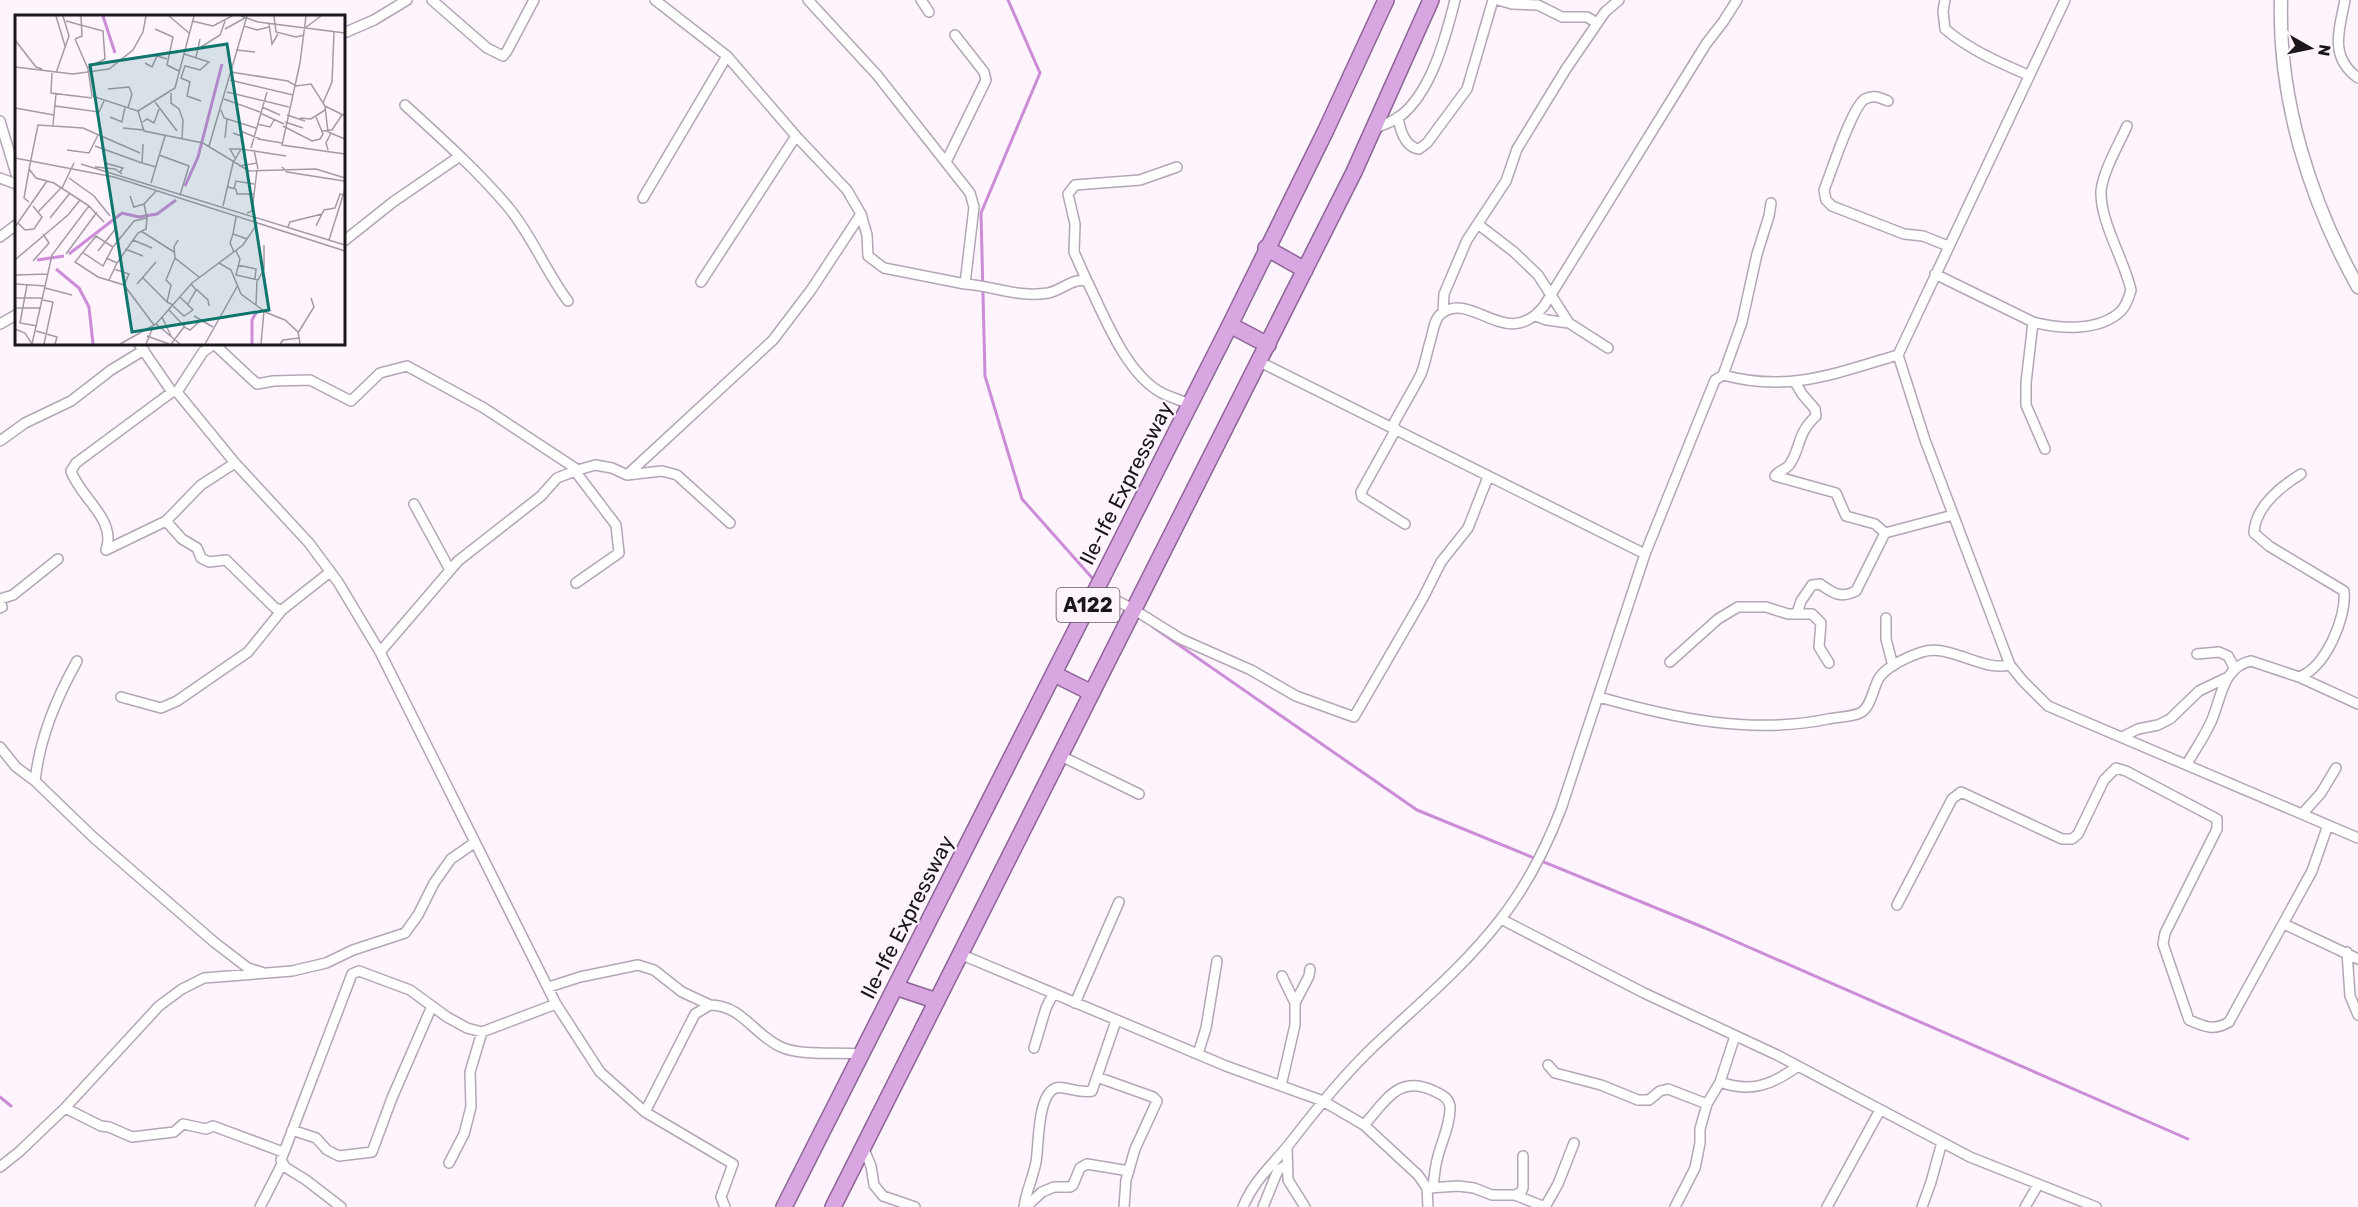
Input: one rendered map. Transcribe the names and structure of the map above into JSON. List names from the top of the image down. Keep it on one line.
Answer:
{"streets":{"highway":["Ile-Ife Expressway","A122"]},"north":"right"}
